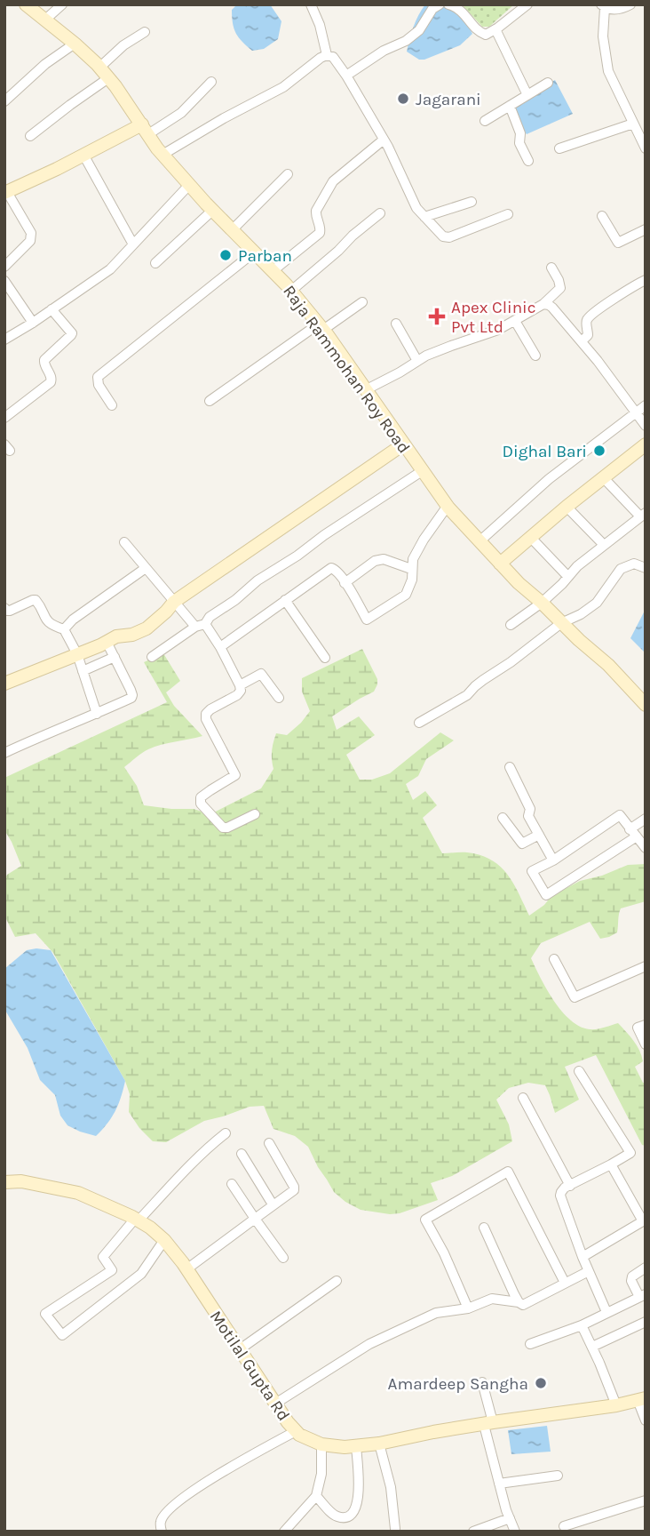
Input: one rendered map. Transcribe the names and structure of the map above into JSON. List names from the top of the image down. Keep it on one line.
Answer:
{"streets":{"street":["Raja Rammohan Roy Road","Motilal Gupta Rd"]},"places":{"other":["Jagarani","Parban","Dighal Bari","Amardeep Sangha"],"health":["Apex Clinic Pvt Ltd"]}}
